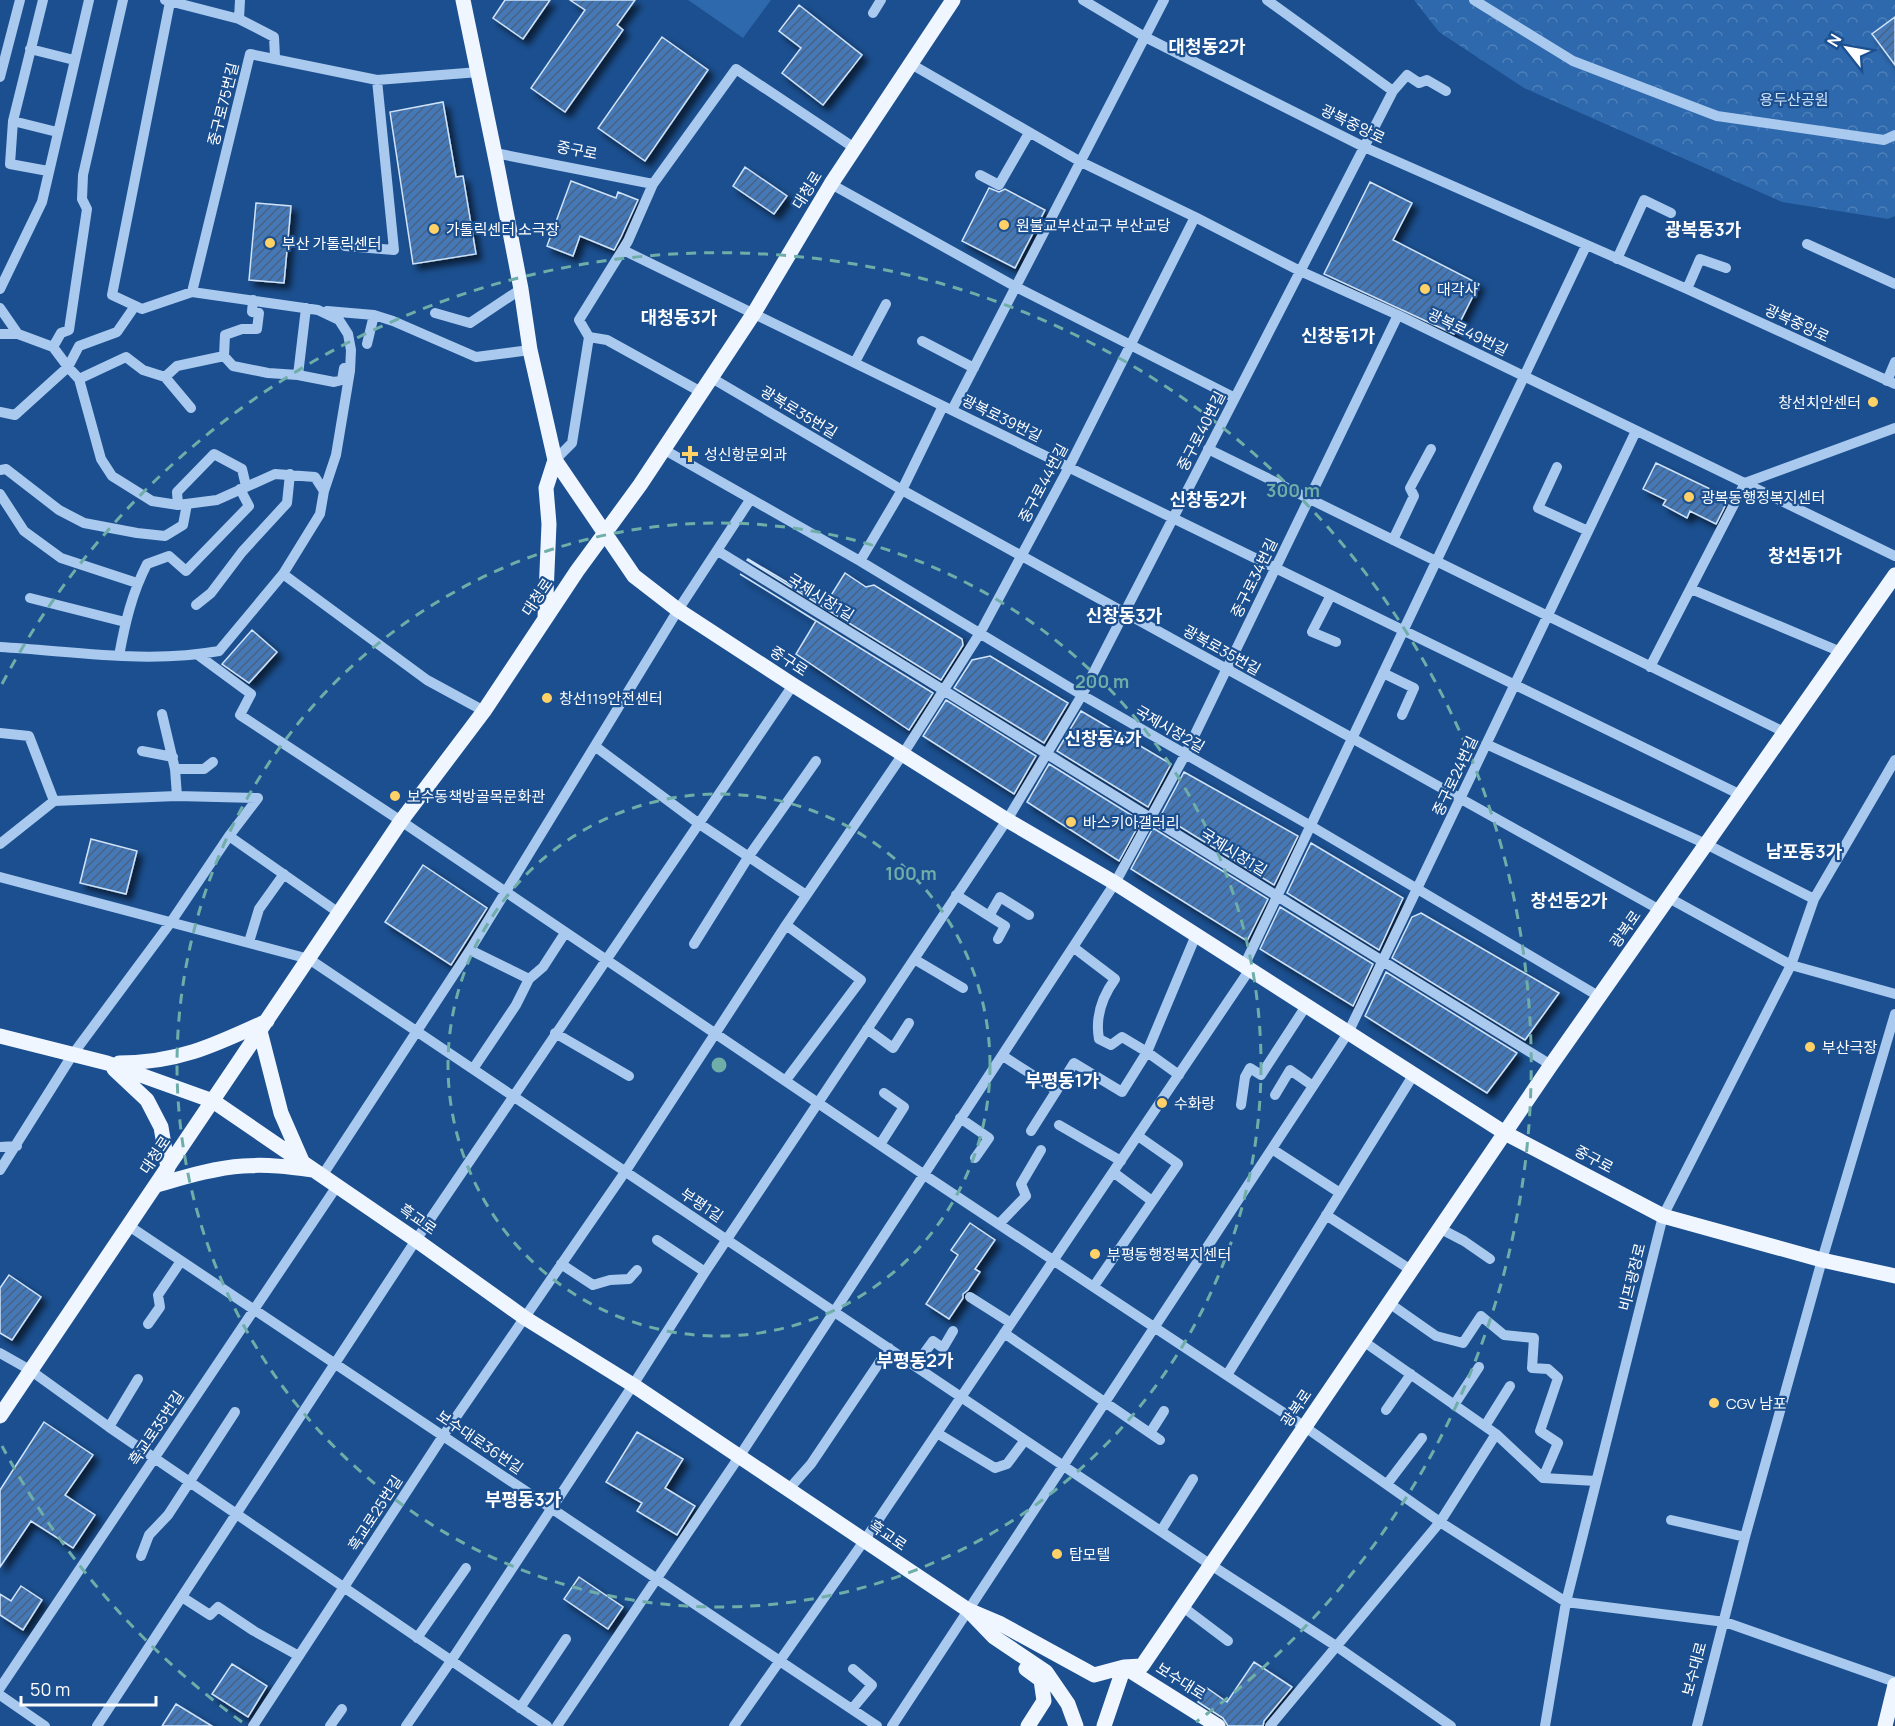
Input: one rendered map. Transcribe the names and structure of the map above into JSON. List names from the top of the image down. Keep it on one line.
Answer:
{"streets":{"main road":["중구로","대청로","광복로","흑교로","보수대로"],"street":["중구로75번길","광복중앙로","광복로49번길","광복로35번길","광복로39번길","중구로40번길","중구로44번길","중구로34번길","국제시장1길","국제시장2길","중구로24번길","부평1길","비프광장로","흑교로35번길","보수대로36번길","흑교로25번길"]},"crossings":[["중구로75번길","중구로"],["광복중앙로","중구로40번길"],["중구로","대청로"],["중구로","중구로40번길"],["중구로","중구로44번길"],["중구로","중구로34번길"],["중구로","중구로24번길"],["중구로","광복로"],["중구로","비프광장로"],["중구로","보수대로"],["대청로","광복로49번길"],["대청로","광복로35번길"],["대청로","광복로39번길"],["대청로","국제시장2길"],["대청로","부평1길"],["대청로","흑교로"],["대청로","보수대로36번길"],["광복로49번길","중구로40번길"],["광복로49번길","중구로44번길"],["광복로49번길","중구로34번길"],["광복로49번길","중구로24번길"],["광복로35번길","중구로40번길"],["광복로35번길","중구로44번길"],["광복로35번길","중구로34번길"],["광복로35번길","중구로24번길"],["광복로35번길","광복로"],["광복로35번길","비프광장로"],["광복로39번길","중구로40번길"],["광복로39번길","중구로44번길"],["광복로39번길","중구로34번길"],["광복로39번길","중구로24번길"],["광복로39번길","광복로"],["중구로40번길","국제시장1길"],["중구로40번길","국제시장2길"],["중구로40번길","부평1길"],["중구로40번길","흑교로"],["중구로40번길","보수대로36번길"],["중구로44번길","국제시장1길"],["중구로44번길","국제시장2길"],["중구로44번길","흑교로25번길"],["중구로34번길","국제시장1길"],["중구로34번길","국제시장2길"],["중구로34번길","부평1길"],["중구로34번길","흑교로"],["중구로34번길","보수대로36번길"],["국제시장1길","중구로24번길"],["국제시장1길","광복로"],["국제시장2길","중구로24번길"],["국제시장2길","광복로"],["중구로24번길","부평1길"],["중구로24번길","흑교로"],["광복로","부평1길"],["광복로","흑교로"],["광복로","보수대로"],["부평1길","흑교로25번길"],["흑교로","흑교로35번길"],["흑교로","흑교로25번길"],["흑교로","보수대로"],["흑교로35번길","보수대로36번길"],["보수대로36번길","흑교로25번길"]],"districts":["대청동2가","광복동3가","대청동3가","신창동1가","신창동2가","창선동1가","신창동3가","신창동4가","남포동3가","창선동2가","부평동1가","부평동2가","부평동3가"],"parks":["용두산공원"],"places":{"other":["원불교부산교구 부산교당","가톨릭센터 소극장","부산 가톨릭센터","대각사","창선치안센터","광복동행정복지센터","창선119안전센터","보수동책방골목문화관","바스키아갤러리","부산극장","수화랑","부평동행정복지센터","CGV 남포","탑모텔"],"health":["성신항문외과"]},"scale_bar":"50 m","north":"top left","rings":["300 m","200 m","100 m"]}
